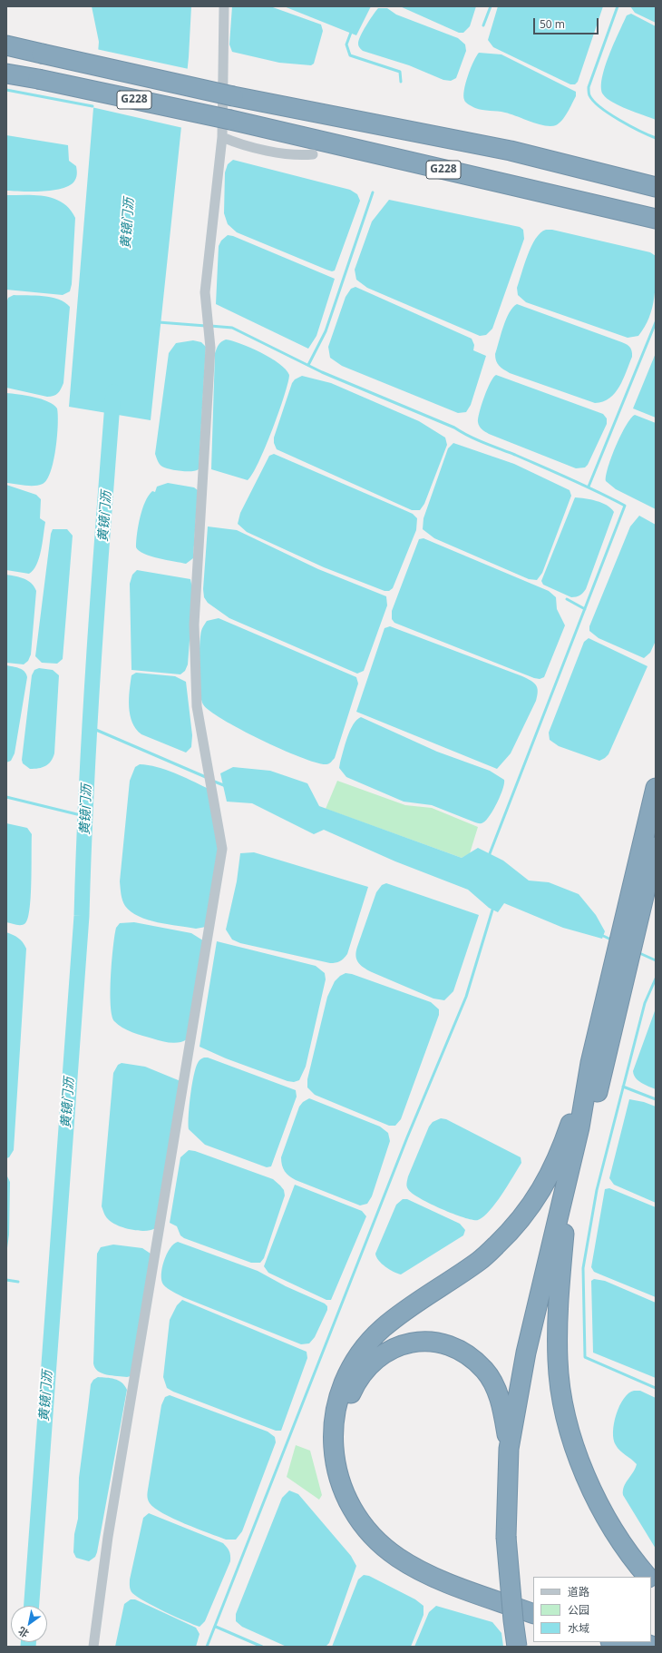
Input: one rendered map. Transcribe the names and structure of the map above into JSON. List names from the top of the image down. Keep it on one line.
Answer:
{"streets":{"highway":["G228"]},"water":["黄镜门沥"],"legend":["道路","公园","水域"],"scale_bar":"50 m","north":"bottom left"}
